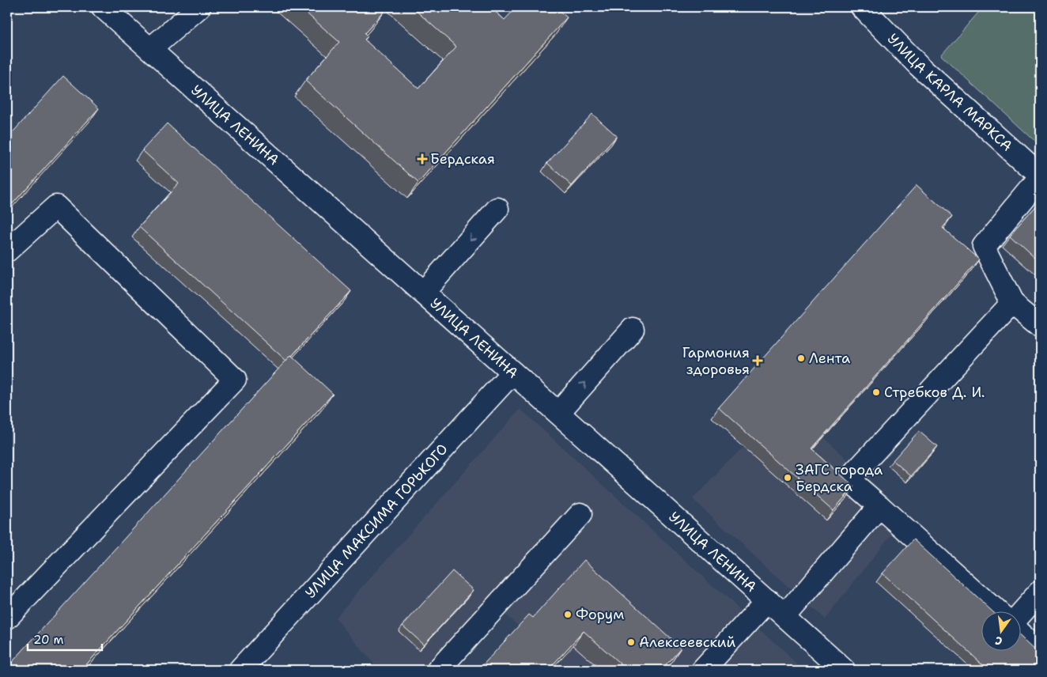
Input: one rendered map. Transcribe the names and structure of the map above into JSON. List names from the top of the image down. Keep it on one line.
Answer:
{"streets":{"main road":["УЛИЦА КАРЛА МАРКСА","УЛИЦА ЛЕНИНА","УЛИЦА МАКСИМА ГОРЬКОГО"]},"crossings":[["УЛИЦА ЛЕНИНА","УЛИЦА МАКСИМА ГОРЬКОГО"]],"places":{"health":["Бердская","Гармония здоровья"],"other":["Лента","Стребков Д. И.","ЗАГС города Бердска","Форум","Алексеевский"]},"scale_bar":"20 m","north":"bottom"}
